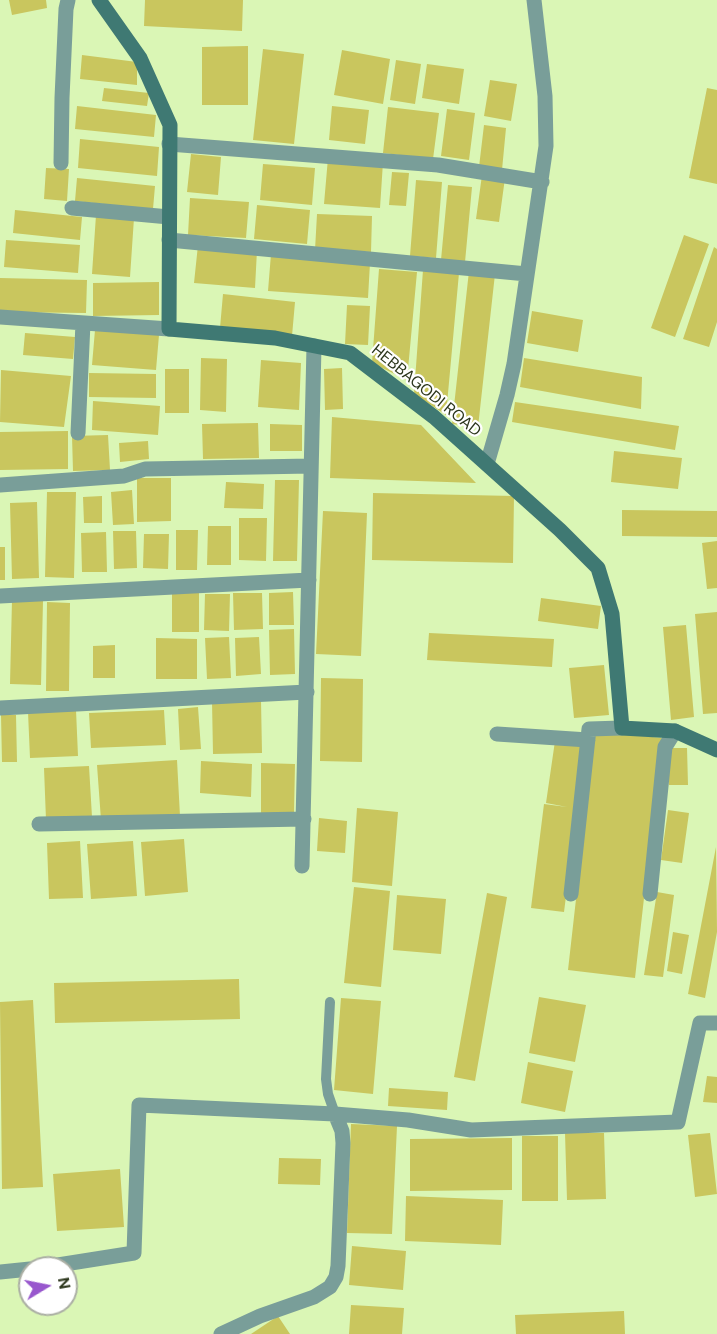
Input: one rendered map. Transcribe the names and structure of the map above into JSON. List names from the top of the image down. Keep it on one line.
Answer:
{"streets":{"street":["HEBBAGODI ROAD"]},"north":"right"}
